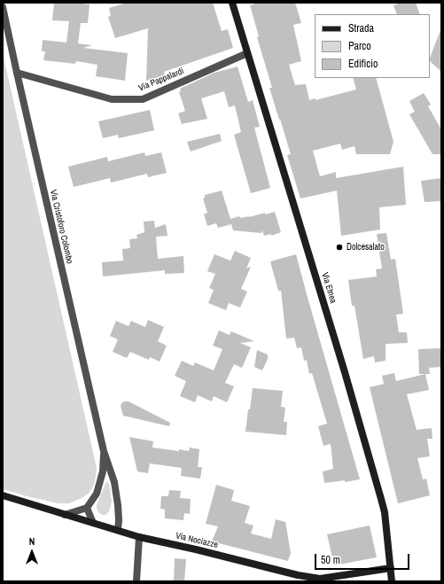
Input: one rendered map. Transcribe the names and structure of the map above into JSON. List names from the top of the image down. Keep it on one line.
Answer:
{"streets":{"main road":["Via Etnea","Via Nociazze"],"street":["Via Pappalardi","Via Cristoforo Colombo"]},"crossings":[["Via Pappalardi","Via Cristoforo Colombo"],["Via Pappalardi","Via Etnea"],["Via Etnea","Via Nociazze"]],"places":["Dolcesalato"],"legend":["Strada","Parco","Edificio"],"scale_bar":"50 m","north":"top"}
